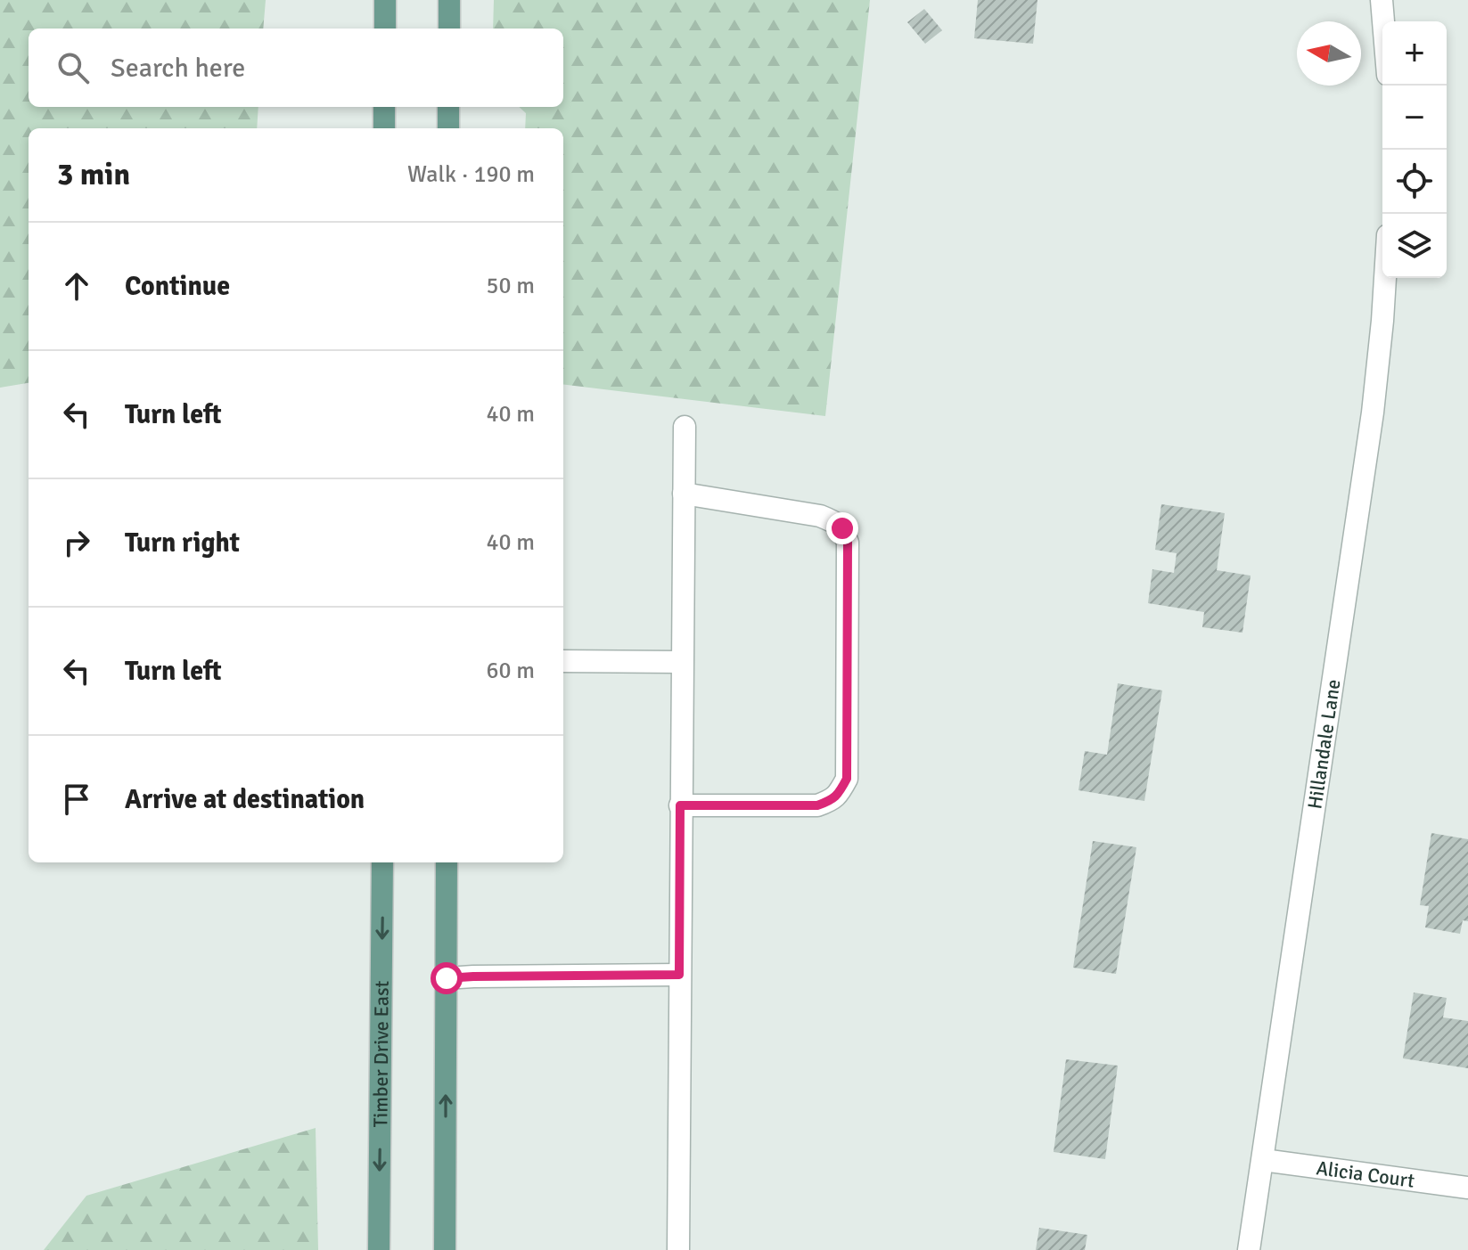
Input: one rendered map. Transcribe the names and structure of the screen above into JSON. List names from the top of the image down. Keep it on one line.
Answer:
{"streets":{"main road":["Timber Drive East"],"street":["Hillandale Lane","Alicia Court"]},"crossings":[["Hillandale Lane","Alicia Court"]],"north":"left","page":{"map_buttons":["+","−"],"search":"Search here","heading":["3 min","Walk · 190 m"],"list":[["Continue","50 m"],["Turn left","40 m"],["Turn right","40 m"],["Turn left","60 m"],"Arrive at destination"]}}
